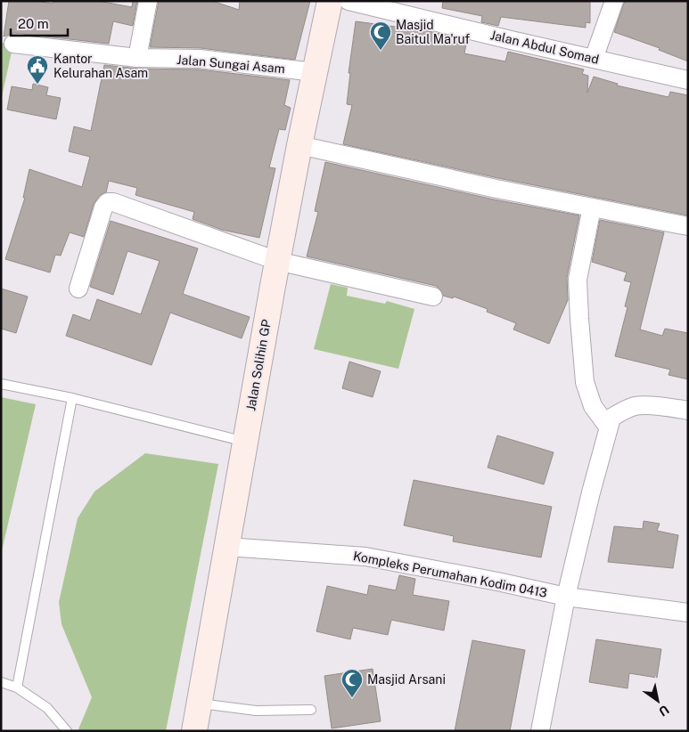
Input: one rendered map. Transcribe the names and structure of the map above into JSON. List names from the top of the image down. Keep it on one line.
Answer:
{"streets":{"main road":["Jalan Solihin GP"],"street":["Jalan Abdul Somad","Jalan Sungai Asam","Kompleks Perumahan Kodim 0413"]},"crossings":[["Jalan Sungai Asam","Jalan Solihin GP"],["Jalan Solihin GP","Kompleks Perumahan Kodim 0413"]],"places":{"mosque":["Masjid Baitul Ma'ruf","Masjid Arsani"],"public building":["Kantor Kelurahan Asam"]},"scale_bar":"20 m","north":"bottom right"}
